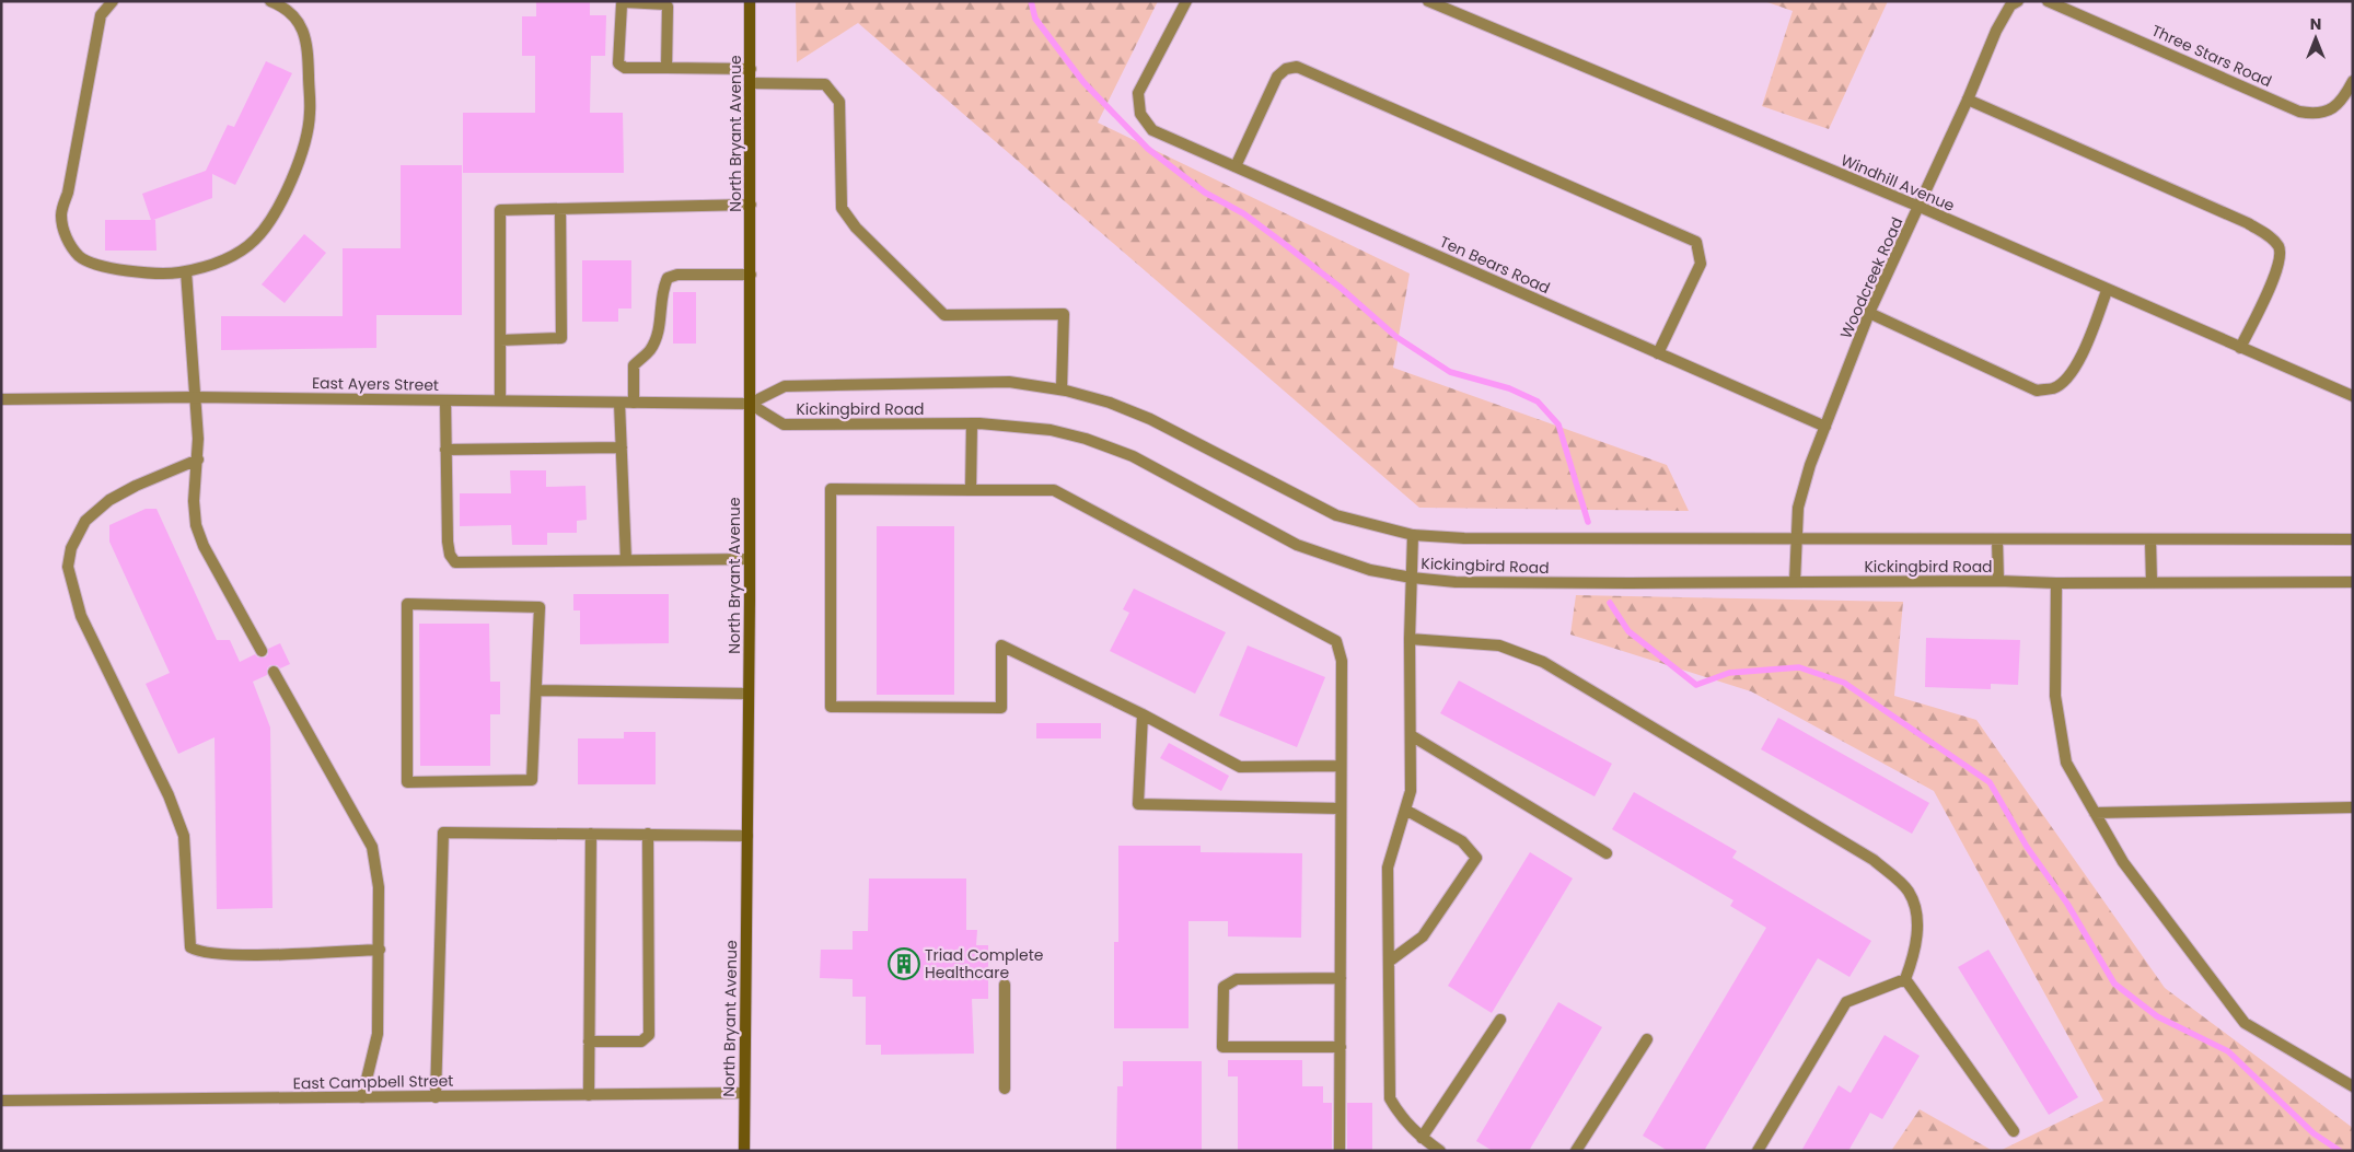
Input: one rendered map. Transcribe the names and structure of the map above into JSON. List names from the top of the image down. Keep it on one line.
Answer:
{"streets":{"main road":["North Bryant Avenue"],"street":["Three Stars Road","Windhill Avenue","Ten Bears Road","Woodcreek Road","East Ayers Street","Kickingbird Road","East Campbell Street"]},"crossings":[["North Bryant Avenue","East Ayers Street"],["North Bryant Avenue","Kickingbird Road"],["North Bryant Avenue","East Campbell Street"],["Windhill Avenue","Woodcreek Road"],["Ten Bears Road","Woodcreek Road"],["Woodcreek Road","Kickingbird Road"],["East Ayers Street","Kickingbird Road"]],"places":{"building":["Triad Complete Healthcare"]},"north":"top"}
